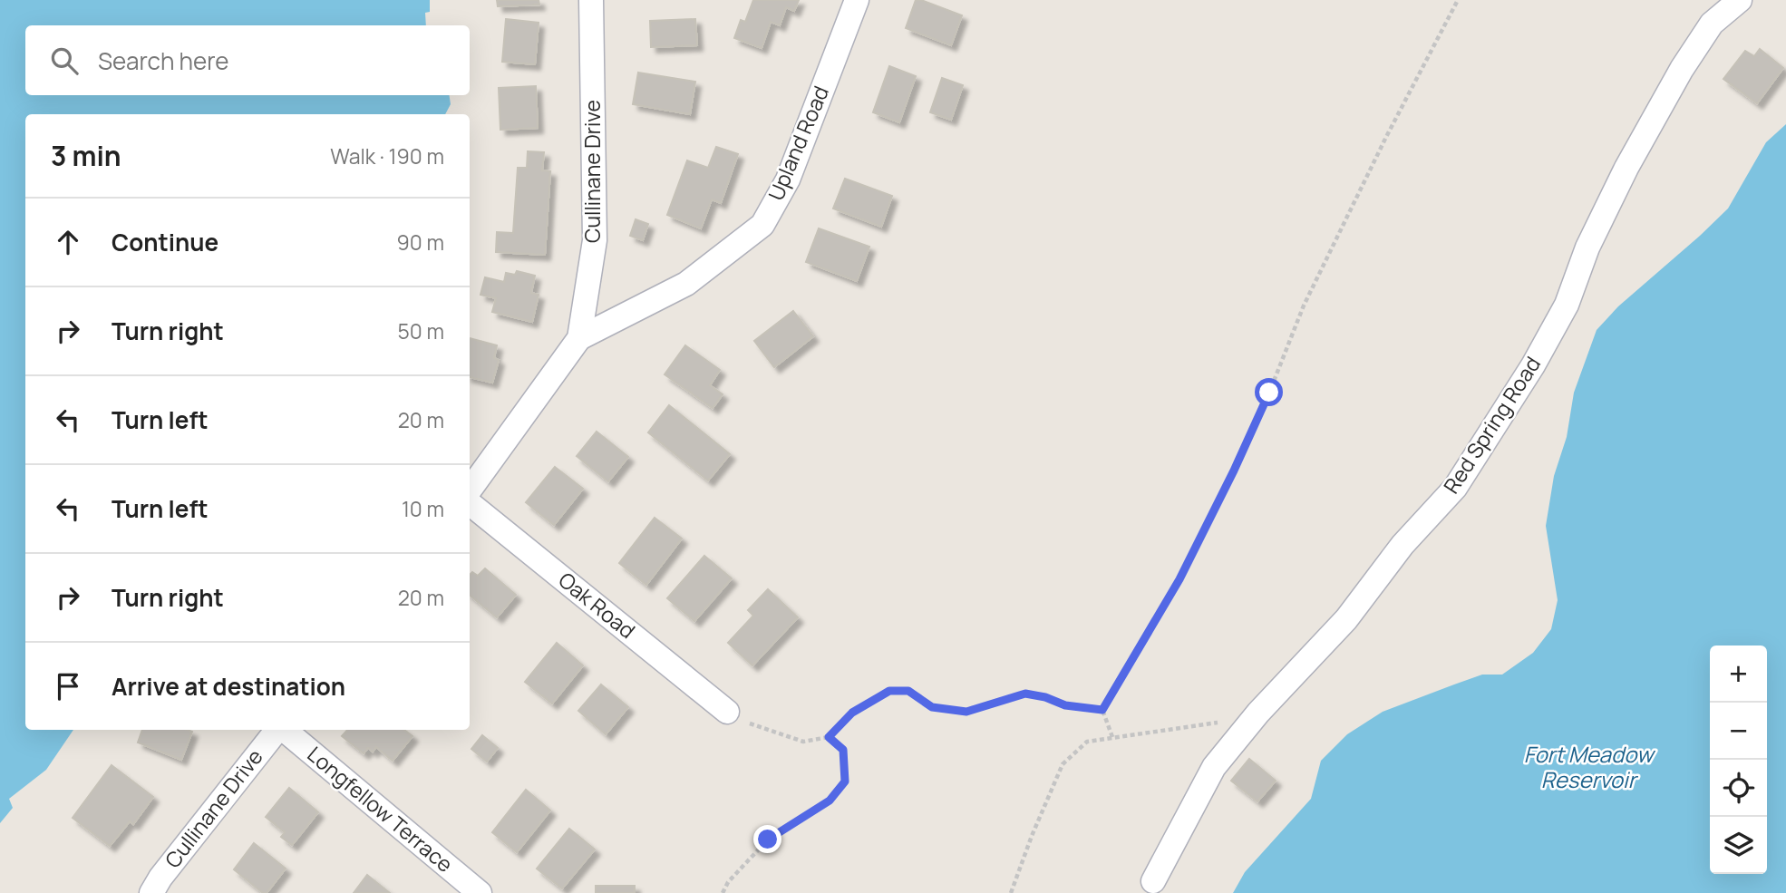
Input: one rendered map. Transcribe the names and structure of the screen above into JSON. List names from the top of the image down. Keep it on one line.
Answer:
{"streets":{"street":["Upland Road","Cullinane Drive","Red Spring Road","Oak Road","Longfellow Terrace"]},"crossings":[["Upland Road","Cullinane Drive"]],"water":["Fort Meadow Reservoir"],"page":{"search":"Search here","heading":["3 min","Walk · 190 m"],"list":[["Continue","90 m"],["Turn right","50 m"],["Turn left","20 m"],["Turn left","10 m"],["Turn right","20 m"],"Arrive at destination"],"map_buttons":["+","−"]}}
